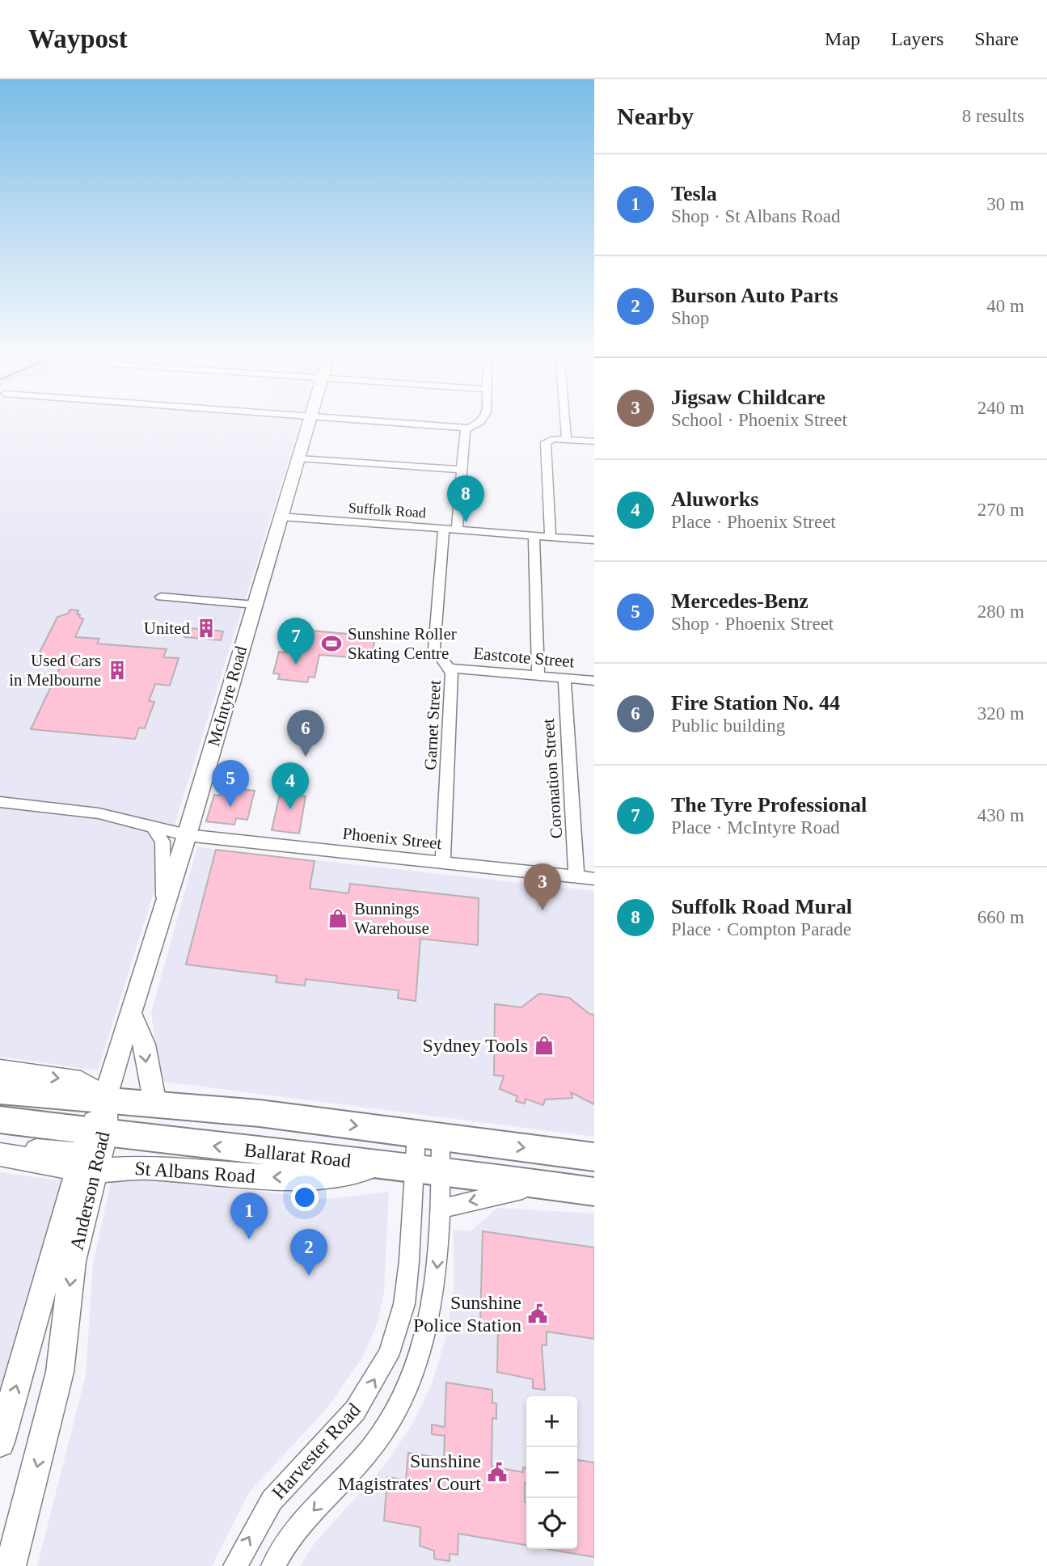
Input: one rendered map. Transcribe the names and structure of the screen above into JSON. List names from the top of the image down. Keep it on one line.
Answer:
{"streets":{"highway":["Ballarat Road"],"main road":["McIntyre Road","St Albans Road","Anderson Road"],"street":["Suffolk Road","Eastcote Street","Garnet Street","Coronation Street","Phoenix Street","Harvester Road"]},"crossings":[["Suffolk Road","McIntyre Road"],["Suffolk Road","Garnet Street"],["Eastcote Street","Garnet Street"],["Eastcote Street","Coronation Street"],["McIntyre Road","Phoenix Street"],["McIntyre Road","Ballarat Road"],["McIntyre Road","Anderson Road"],["Garnet Street","Phoenix Street"],["Coronation Street","Phoenix Street"],["Ballarat Road","St Albans Road"],["Ballarat Road","Anderson Road"],["Ballarat Road","Harvester Road"],["St Albans Road","Anderson Road"],["St Albans Road","Harvester Road"]],"one_way":["St Albans Road"],"places":{"building":["United","Used Cars in Melbourne"],"sports":["Sunshine Roller Skating Centre"],"shop":["Bunnings Warehouse","Sydney Tools"],"public building":["Sunshine Police Station","Sunshine Magistrates' Court"]},"page":{"header":"Waypost","nav":["Map","Layers","Share"],"heading":["Nearby","8 results"],"list":[{"mark":"1","name":"Tesla","note":"Shop · St Albans Road","value":"30 m"},{"mark":"2","name":"Burson Auto Parts","note":"Shop","value":"40 m"},{"mark":"3","name":"Jigsaw Childcare","note":"School · Phoenix Street","value":"240 m"},{"mark":"4","name":"Aluworks","note":"Place · Phoenix Street","value":"270 m"},{"mark":"5","name":"Mercedes-Benz","note":"Shop · Phoenix Street","value":"280 m"},{"mark":"6","name":"Fire Station No. 44","note":"Public building","value":"320 m"},{"mark":"7","name":"The Tyre Professional","note":"Place · McIntyre Road","value":"430 m"},{"mark":"8","name":"Suffolk Road Mural","note":"Place · Compton Parade","value":"660 m"}],"pins":["8","7","6","5","4","3","1","2"],"map_buttons":["+","−"]}}
